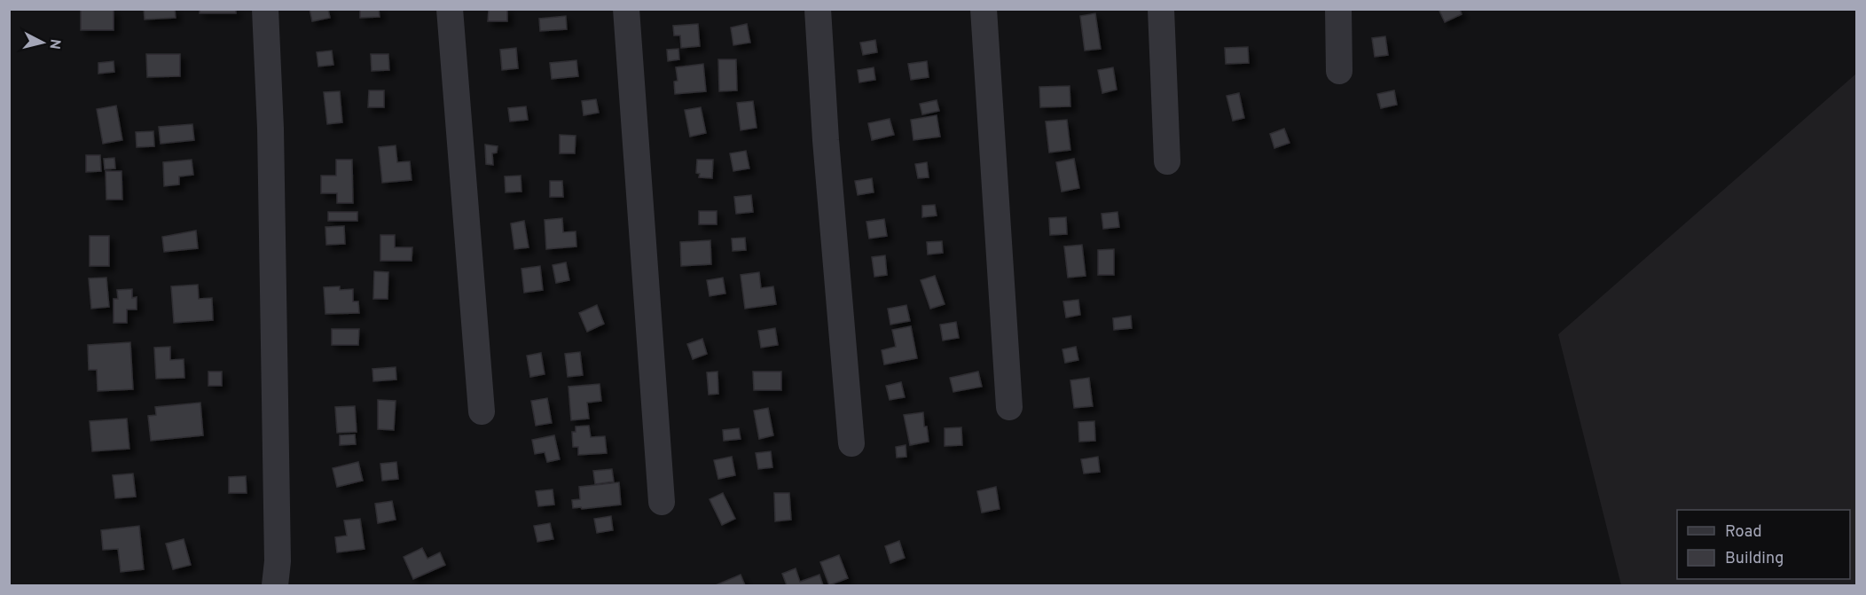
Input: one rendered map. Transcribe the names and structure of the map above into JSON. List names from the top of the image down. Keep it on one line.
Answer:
{"legend":["Road","Building"],"north":"right"}
